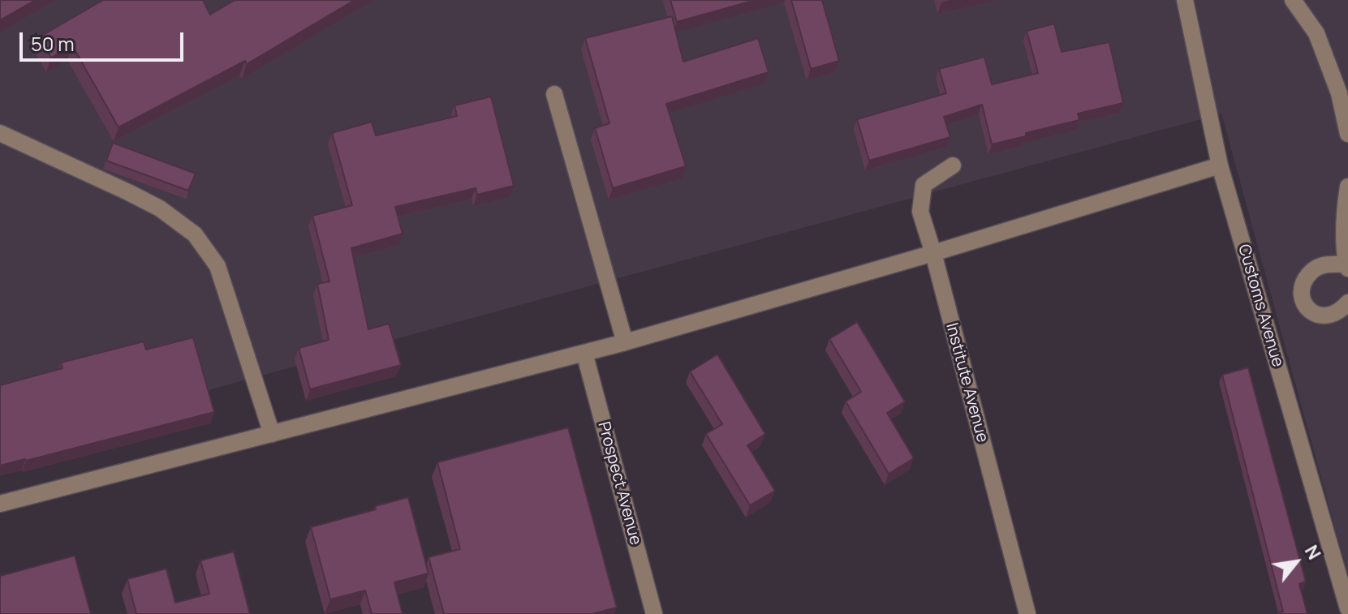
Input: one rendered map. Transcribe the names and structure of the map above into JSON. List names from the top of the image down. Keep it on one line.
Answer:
{"streets":{"street":["Customs Avenue","Institute Avenue","Prospect Avenue"]},"scale_bar":"50 m","north":"top right"}
